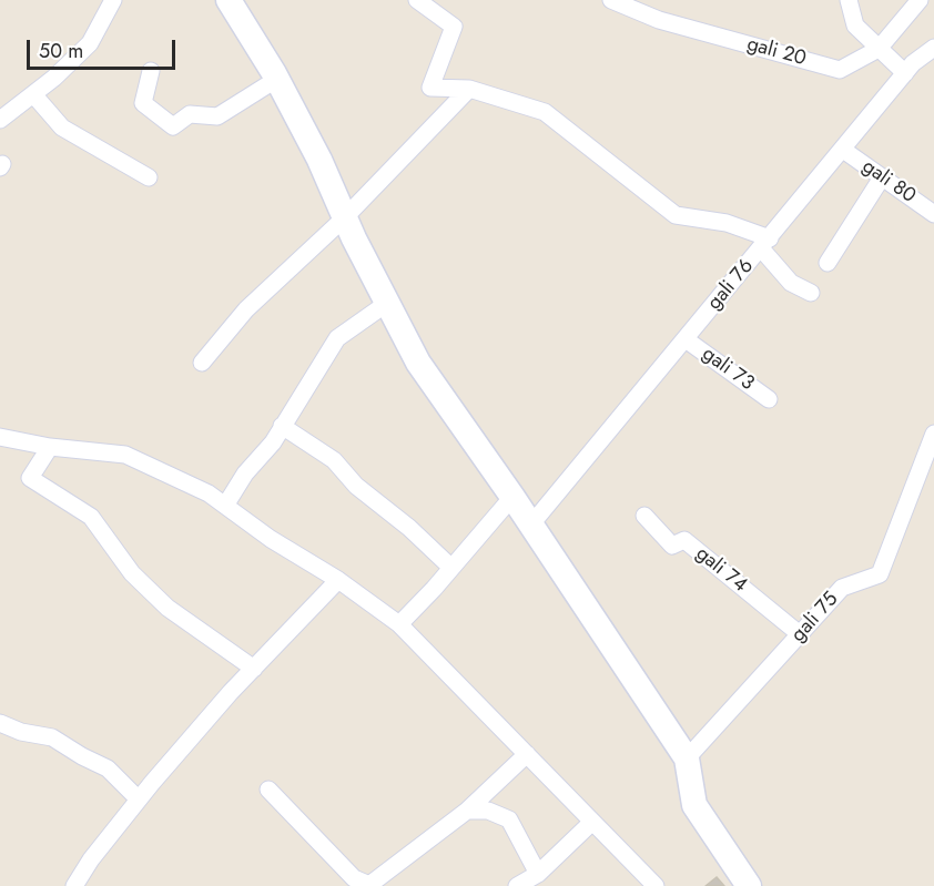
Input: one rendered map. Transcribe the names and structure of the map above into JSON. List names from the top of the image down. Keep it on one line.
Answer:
{"streets":{"street":["gali 20","gali 80","gali 76","gali 73","gali 74","gali 75"]},"crossings":[["gali 80","gali 76"],["gali 76","gali 73"],["gali 74","gali 75"]],"scale_bar":"50 m"}
